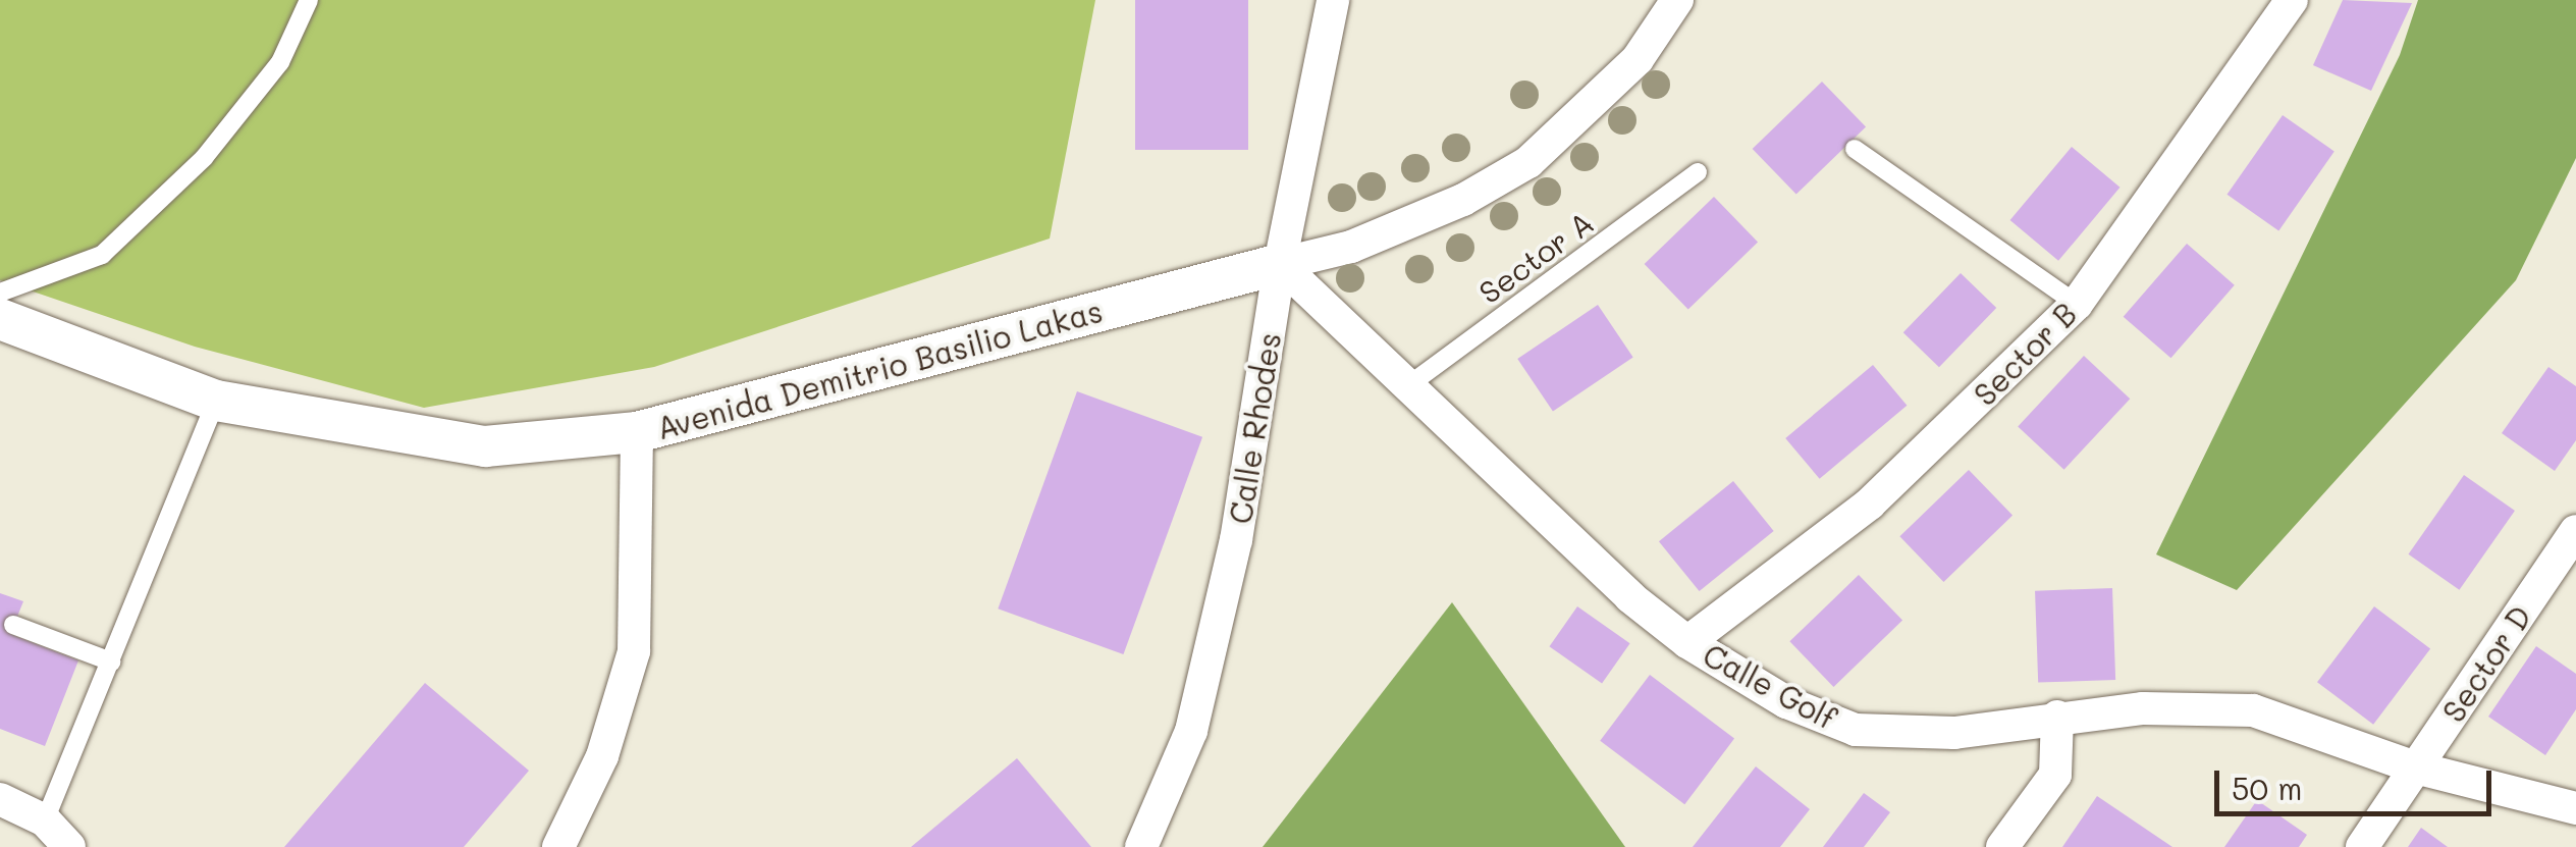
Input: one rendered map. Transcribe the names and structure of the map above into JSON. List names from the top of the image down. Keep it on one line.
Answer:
{"streets":{"street":["Sector B","Avenida Demitrio Basilio Lakas","Calle Rhodes","Sector D","Calle Golf"],"lane":["Sector A"]},"crossings":[["Sector A","Calle Golf"],["Sector B","Calle Golf"],["Avenida Demitrio Basilio Lakas","Calle Rhodes"],["Avenida Demitrio Basilio Lakas","Calle Golf"],["Calle Rhodes","Calle Golf"],["Sector D","Calle Golf"]],"scale_bar":"50 m"}
